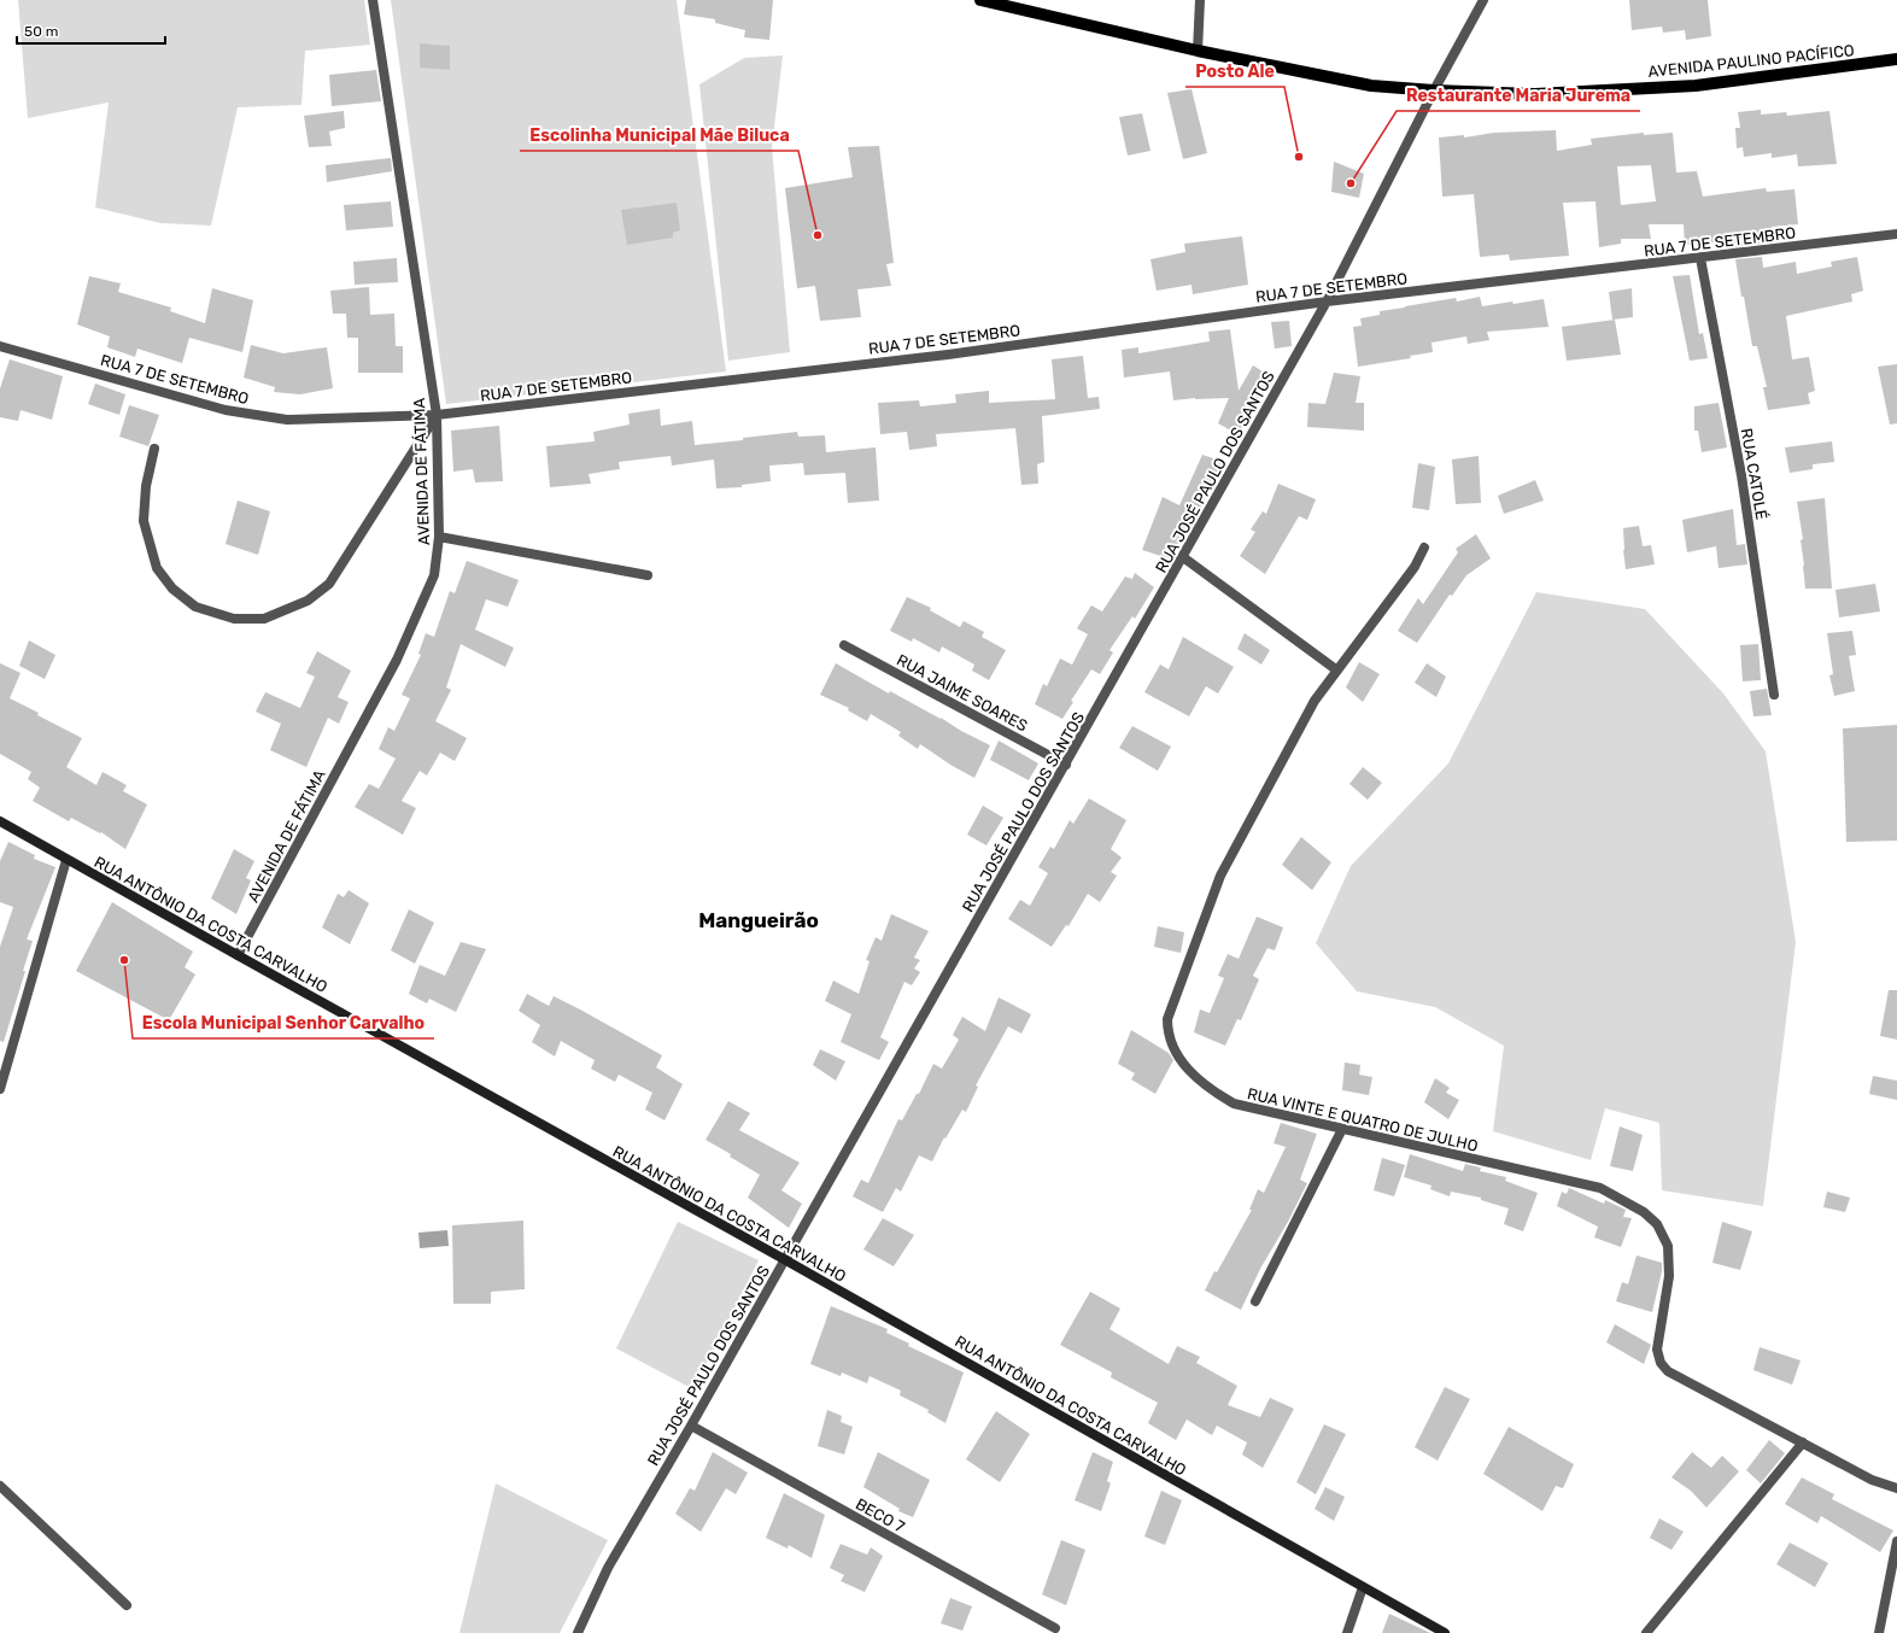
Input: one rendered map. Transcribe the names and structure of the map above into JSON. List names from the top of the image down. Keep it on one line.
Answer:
{"streets":{"main road":["AVENIDA PAULINO PACÍFICO"],"street":["RUA 7 DE SETEMBRO","AVENIDA DE FÁTIMA","RUA JOSÉ PAULO DOS SANTOS","RUA CATOLÉ","RUA JAIME SOARES","RUA ANTÔNIO DA COSTA CARVALHO","RUA VINTE E QUATRO DE JULHO","BECO 7"]},"crossings":[["AVENIDA PAULINO PACÍFICO","RUA JOSÉ PAULO DOS SANTOS"],["RUA 7 DE SETEMBRO","AVENIDA DE FÁTIMA"],["RUA 7 DE SETEMBRO","RUA JOSÉ PAULO DOS SANTOS"],["RUA 7 DE SETEMBRO","RUA CATOLÉ"],["AVENIDA DE FÁTIMA","RUA ANTÔNIO DA COSTA CARVALHO"],["RUA JOSÉ PAULO DOS SANTOS","RUA JAIME SOARES"],["RUA JOSÉ PAULO DOS SANTOS","RUA ANTÔNIO DA COSTA CARVALHO"],["RUA JOSÉ PAULO DOS SANTOS","BECO 7"]],"districts":["Mangueirão"],"places":["Posto Ale","Restaurante Maria Jurema","Escolinha Municipal Mãe Biluca","Escola Municipal Senhor Carvalho"],"scale_bar":"50 m"}
